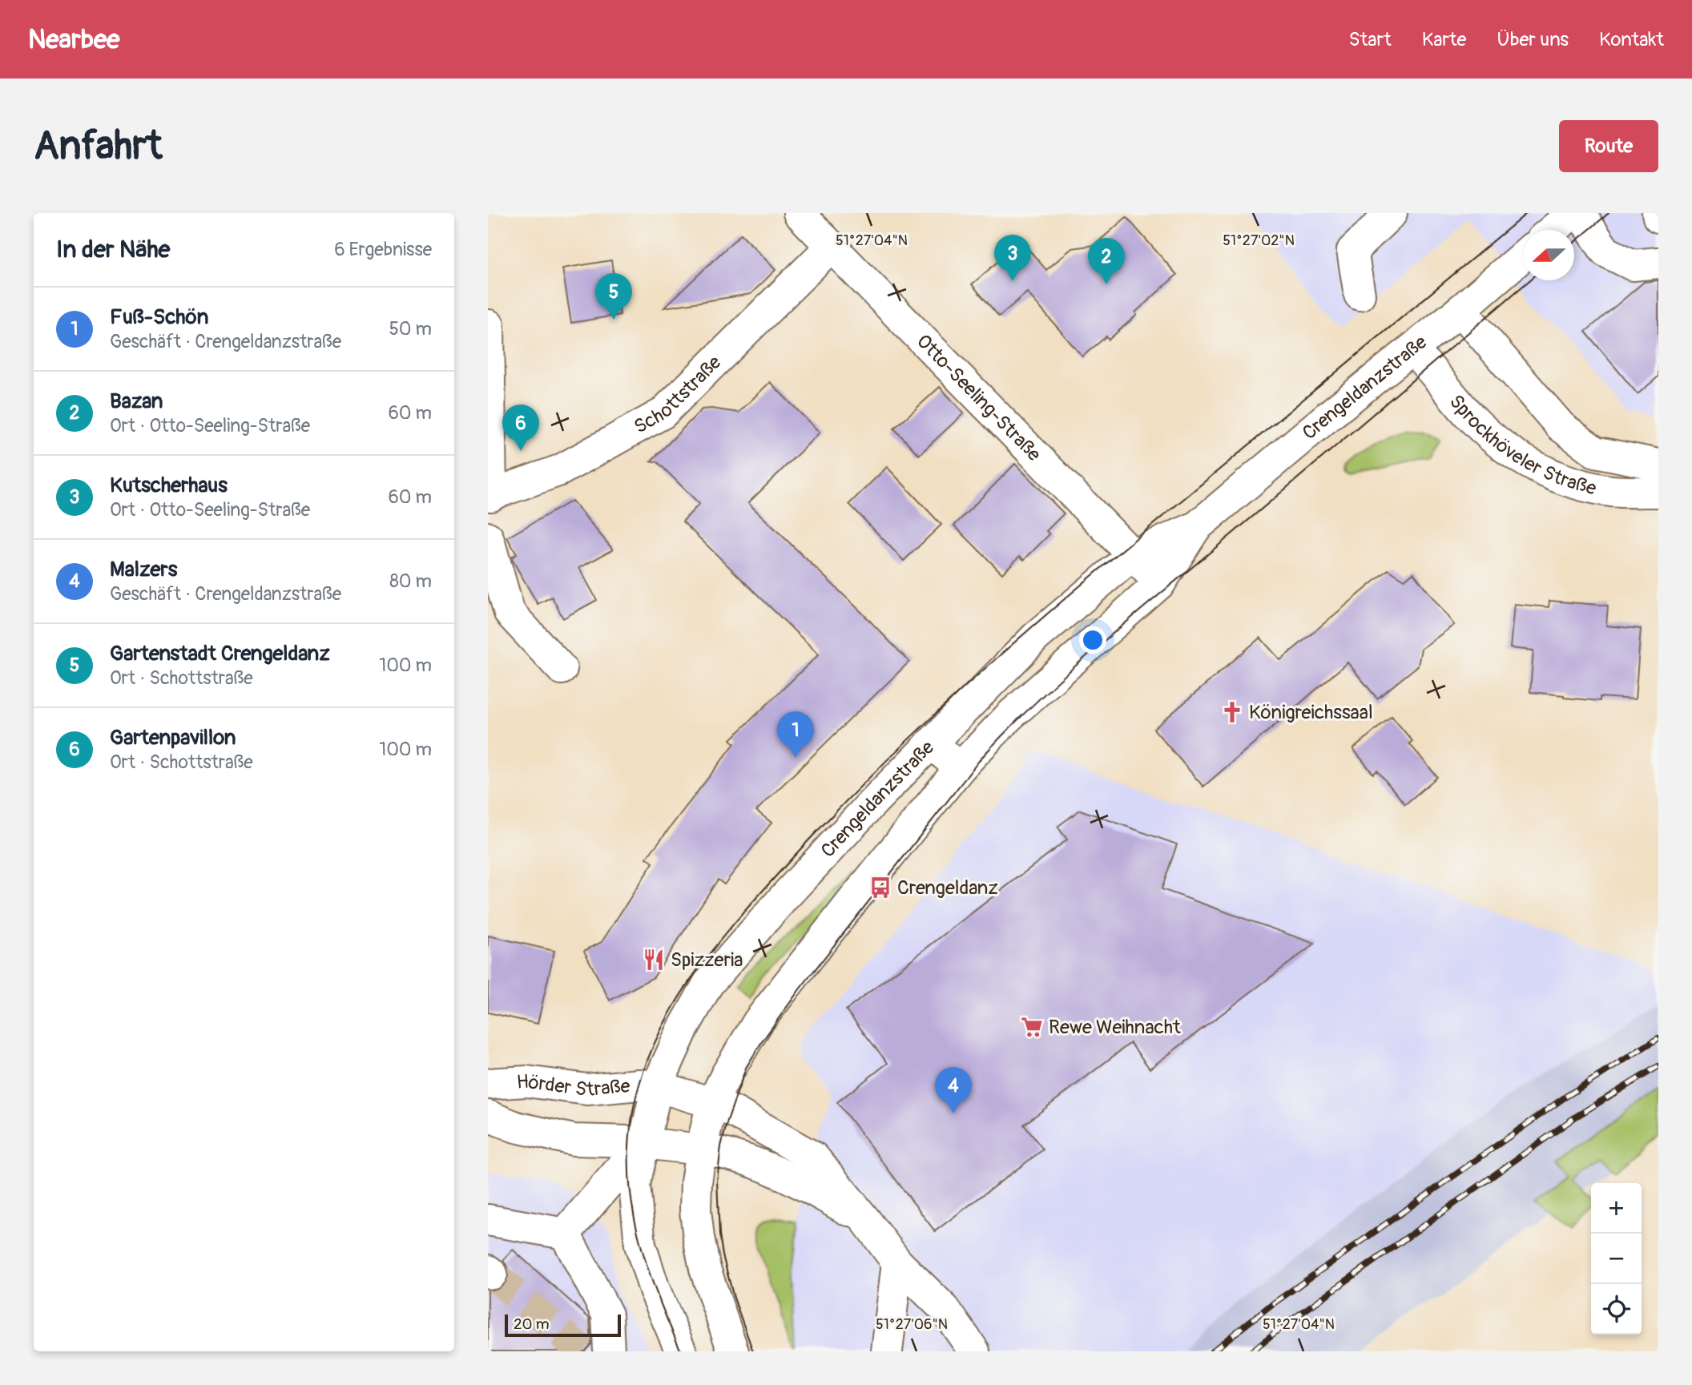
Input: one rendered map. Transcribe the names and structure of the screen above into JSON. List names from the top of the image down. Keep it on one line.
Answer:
{"streets":{"main road":["Crengeldanzstraße","Schottstraße","Otto-Seeling-Straße","Sprockhöveler Straße","Hörder Straße"]},"crossings":[["Crengeldanzstraße","Otto-Seeling-Straße"],["Crengeldanzstraße","Sprockhöveler Straße"],["Crengeldanzstraße","Hörder Straße"],["Schottstraße","Otto-Seeling-Straße"]],"places":{"church":["Königreichssaal"],"bus stop":["Crengeldanz"],"restaurant":["Spizzeria"],"supermarket":["Rewe Weihnacht"]},"scale_bar":"20 m","north":"left","page":{"header":"Nearbee","nav":["Start","Karte","Über uns","Kontakt"],"buttons":"Route","title":"Anfahrt","heading":["In der Nähe","6 Ergebnisse"],"pins":["3","2","5","6","1","4"],"list":[{"mark":"1","name":"Fuß-Schön","note":"Geschäft · Crengeldanzstraße","value":"50 m"},{"mark":"2","name":"Bazan","note":"Ort · Otto-Seeling-Straße","value":"60 m"},{"mark":"3","name":"Kutscherhaus","note":"Ort · Otto-Seeling-Straße","value":"60 m"},{"mark":"4","name":"Malzers","note":"Geschäft · Crengeldanzstraße","value":"80 m"},{"mark":"5","name":"Gartenstadt Crengeldanz","note":"Ort · Schottstraße","value":"100 m"},{"mark":"6","name":"Gartenpavillon","note":"Ort · Schottstraße","value":"100 m"}],"map_buttons":["+","−"],"scale":"20 m"},"coordinates":["51°27'04\"N","51°27'02\"N","51°27'06\"N"]}
